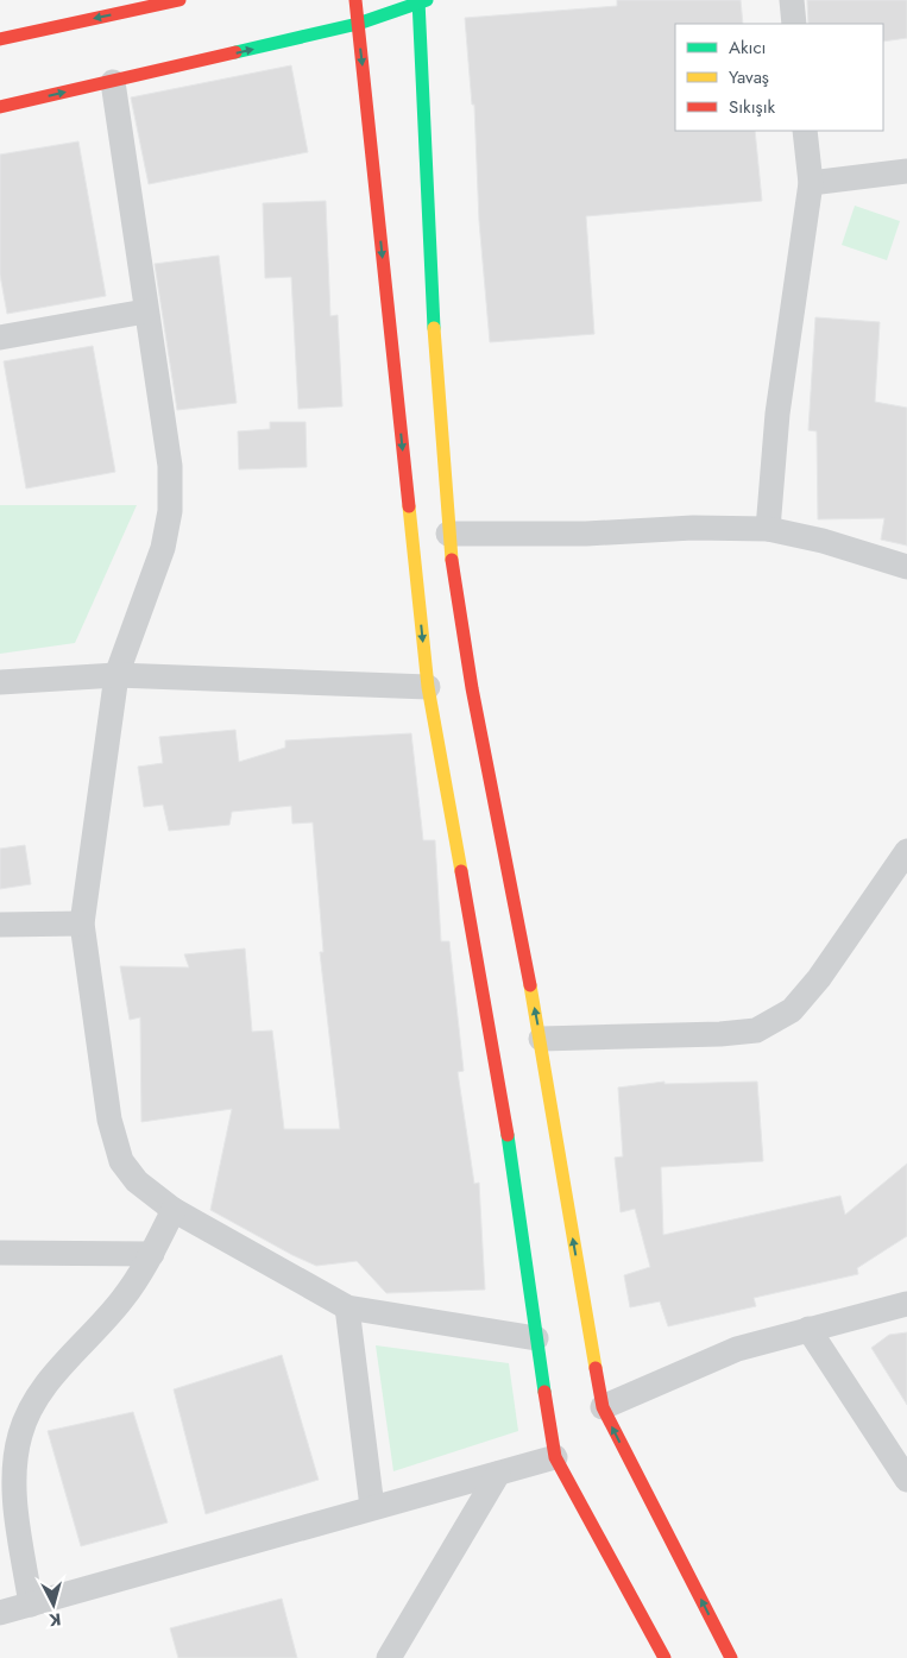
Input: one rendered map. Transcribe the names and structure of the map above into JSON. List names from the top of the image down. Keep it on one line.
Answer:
{"legend":["Akıcı","Yavaş","Sıkışık"],"north":"bottom"}
